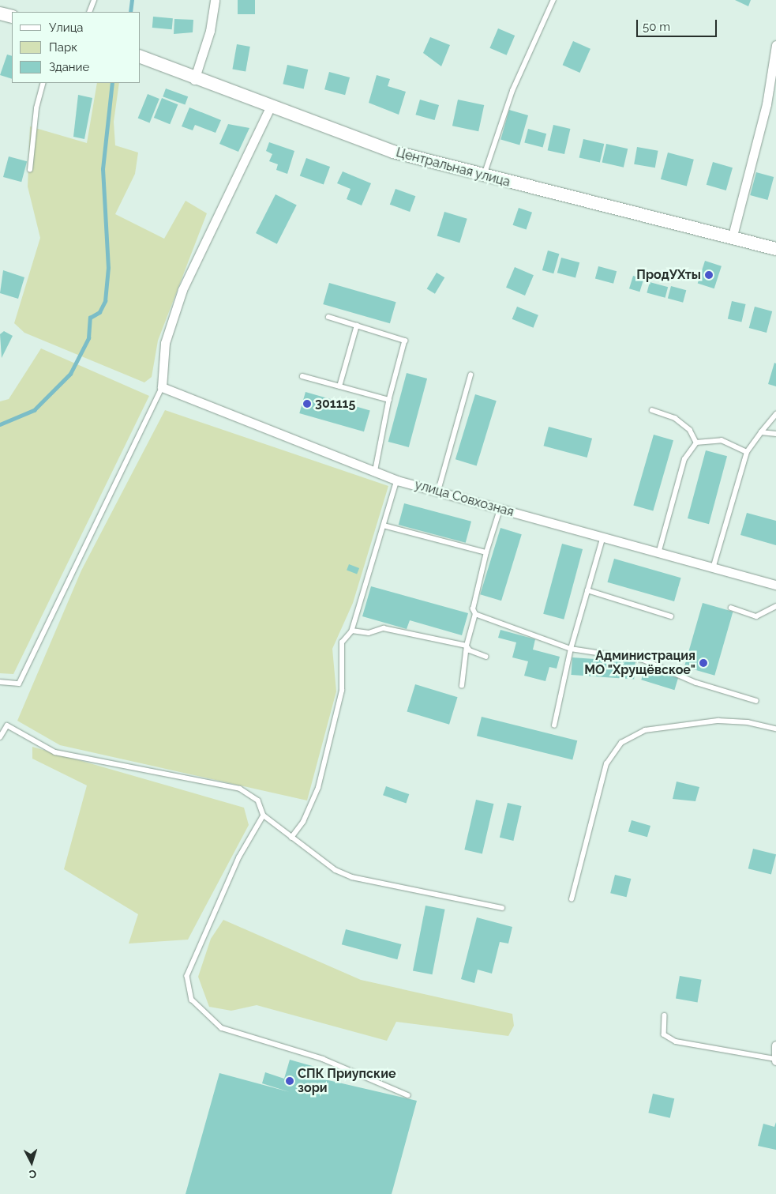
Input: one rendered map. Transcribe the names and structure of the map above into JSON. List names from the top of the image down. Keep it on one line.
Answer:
{"streets":{"main road":["Центральная улица"],"street":["улица Совхозная"]},"places":["ПродУХты","301115","Администрация МО \"Хрущёвское\"","СПК Приупские зори"],"legend":["Улица","Парк","Здание"],"scale_bar":"50 m","north":"bottom"}
